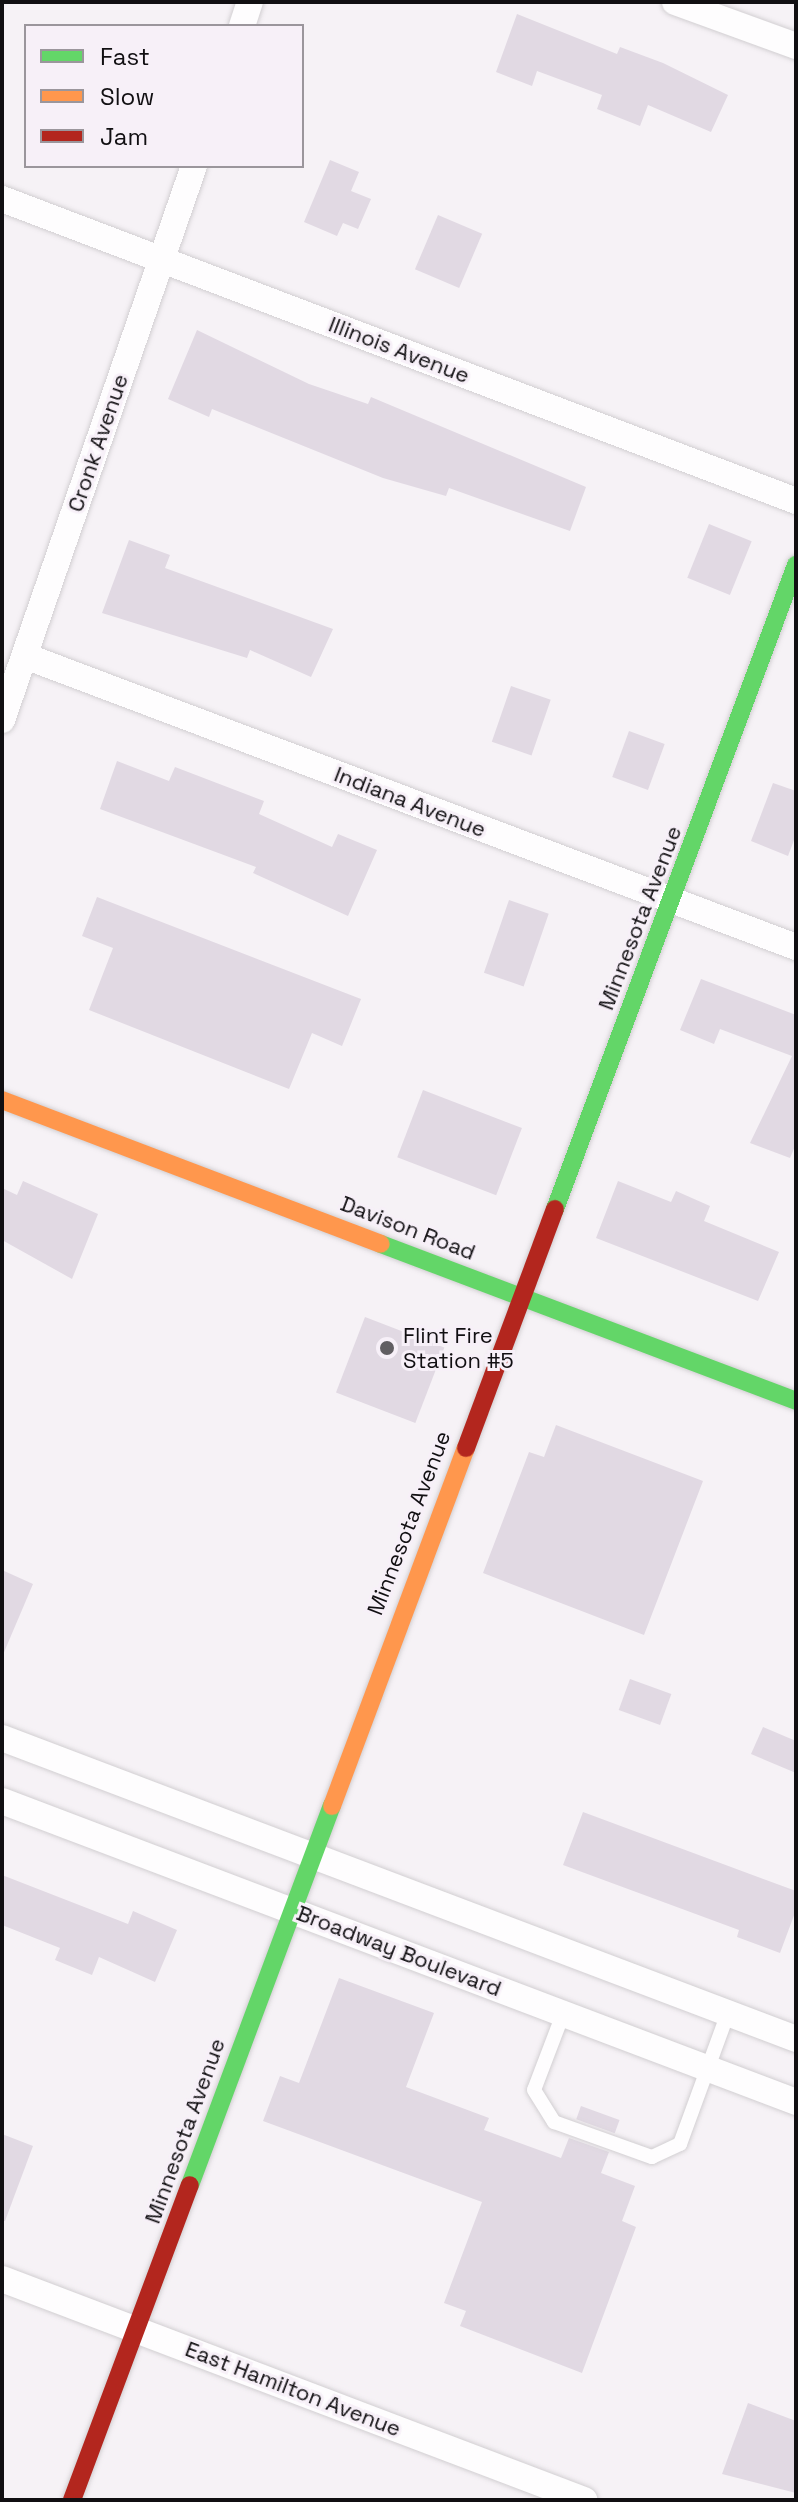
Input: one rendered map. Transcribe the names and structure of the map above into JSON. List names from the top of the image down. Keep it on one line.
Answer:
{"streets":{"street":["Illinois Avenue","Cronk Avenue","Indiana Avenue","Minnesota Avenue","Davison Road","Broadway Boulevard","East Hamilton Avenue"]},"crossings":[["Illinois Avenue","Cronk Avenue"],["Cronk Avenue","Indiana Avenue"],["Indiana Avenue","Minnesota Avenue"],["Minnesota Avenue","Davison Road"],["Minnesota Avenue","Broadway Boulevard"],["Minnesota Avenue","East Hamilton Avenue"]],"places":["Flint Fire Station #5"],"legend":["Fast","Slow","Jam"]}
